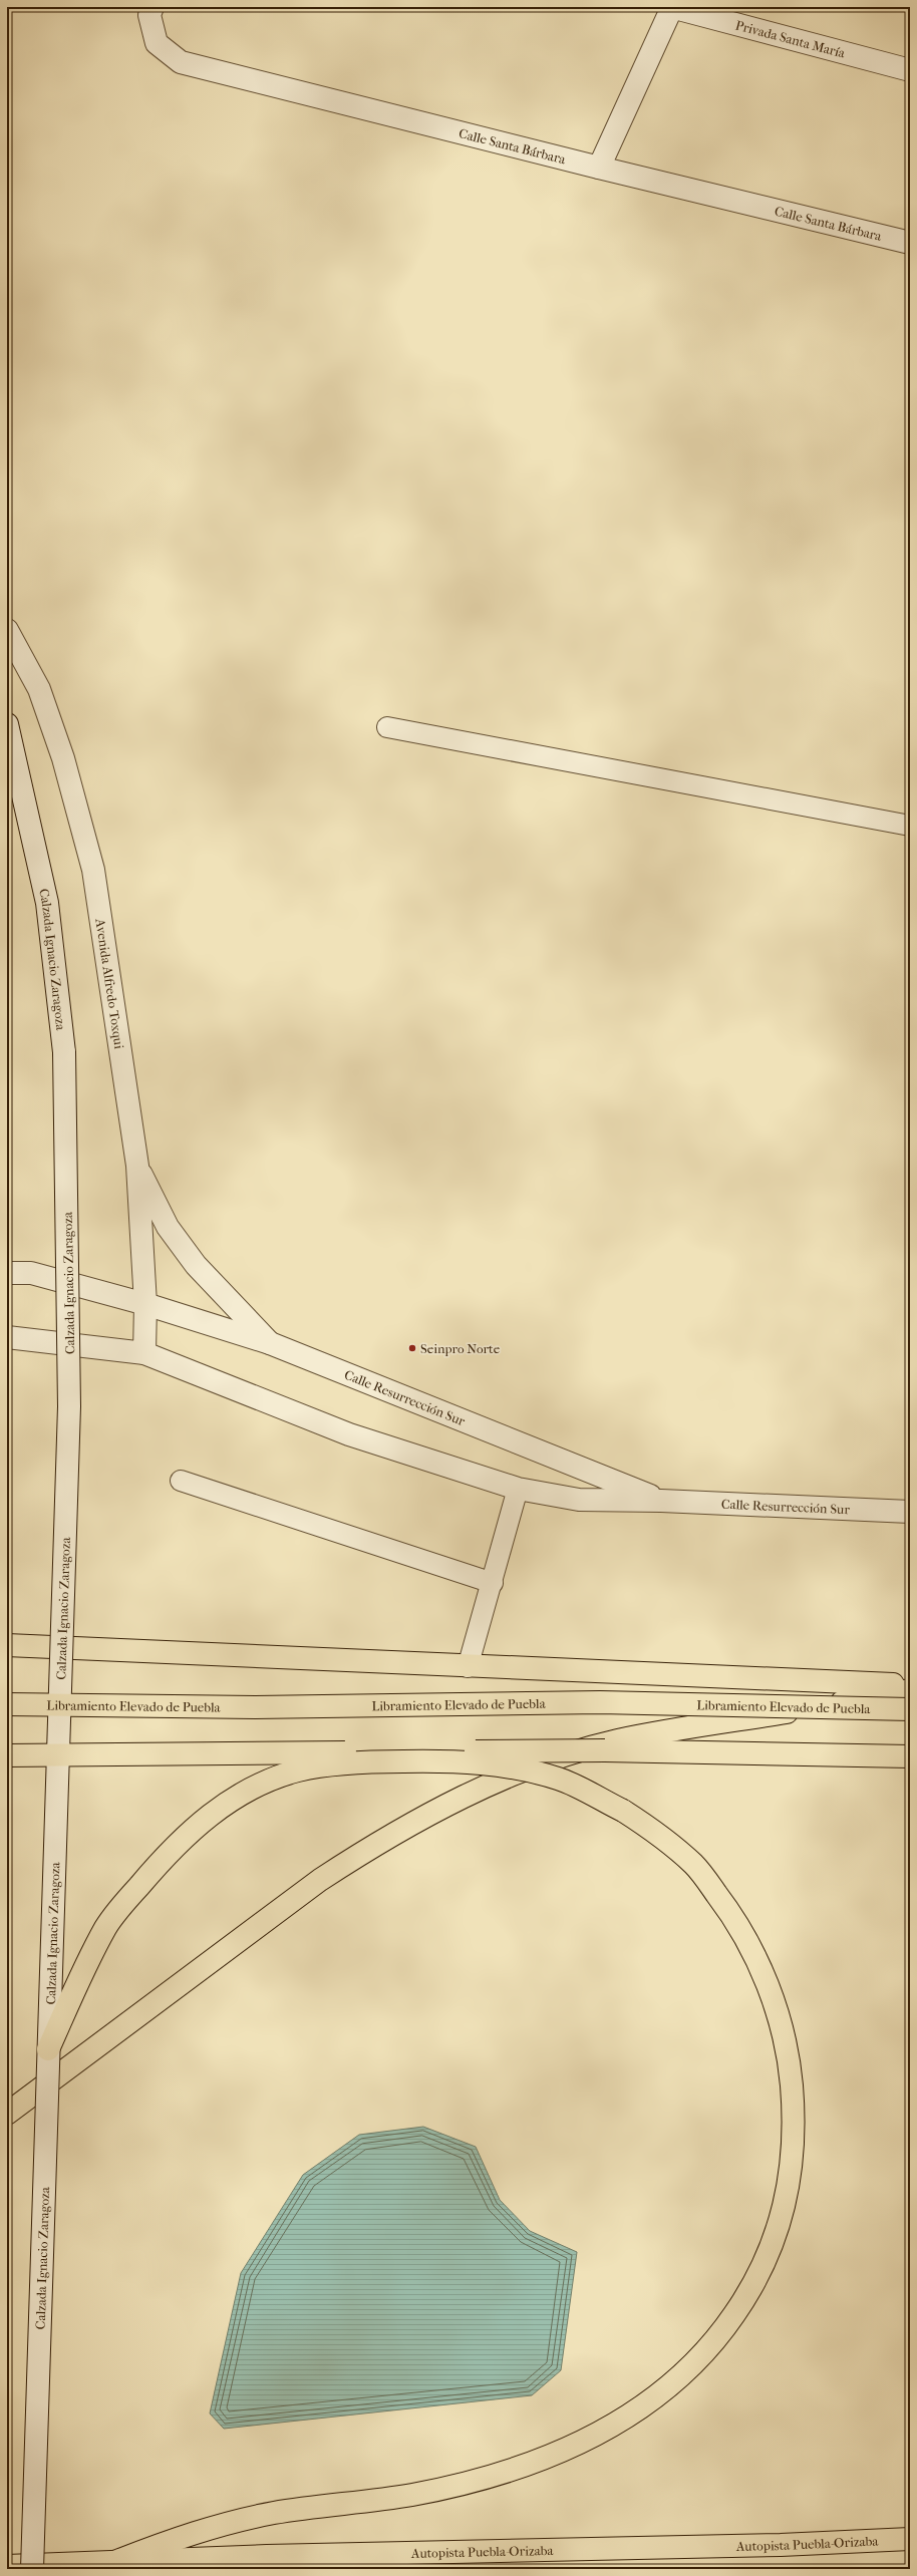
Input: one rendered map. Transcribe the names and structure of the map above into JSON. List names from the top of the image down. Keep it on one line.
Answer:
{"streets":{"main road":["Libramiento Elevado de Puebla","Autopista Puebla-Orizaba"],"street":["Privada Santa María","Calle Santa Bárbara","Calzada Ignacio Zaragoza","Avenida Alfredo Toxqui","Calle Resurrección Sur"]},"crossings":[["Avenida Alfredo Toxqui","Calle Resurrección Sur"]],"places":["Seinpro Norte"]}
